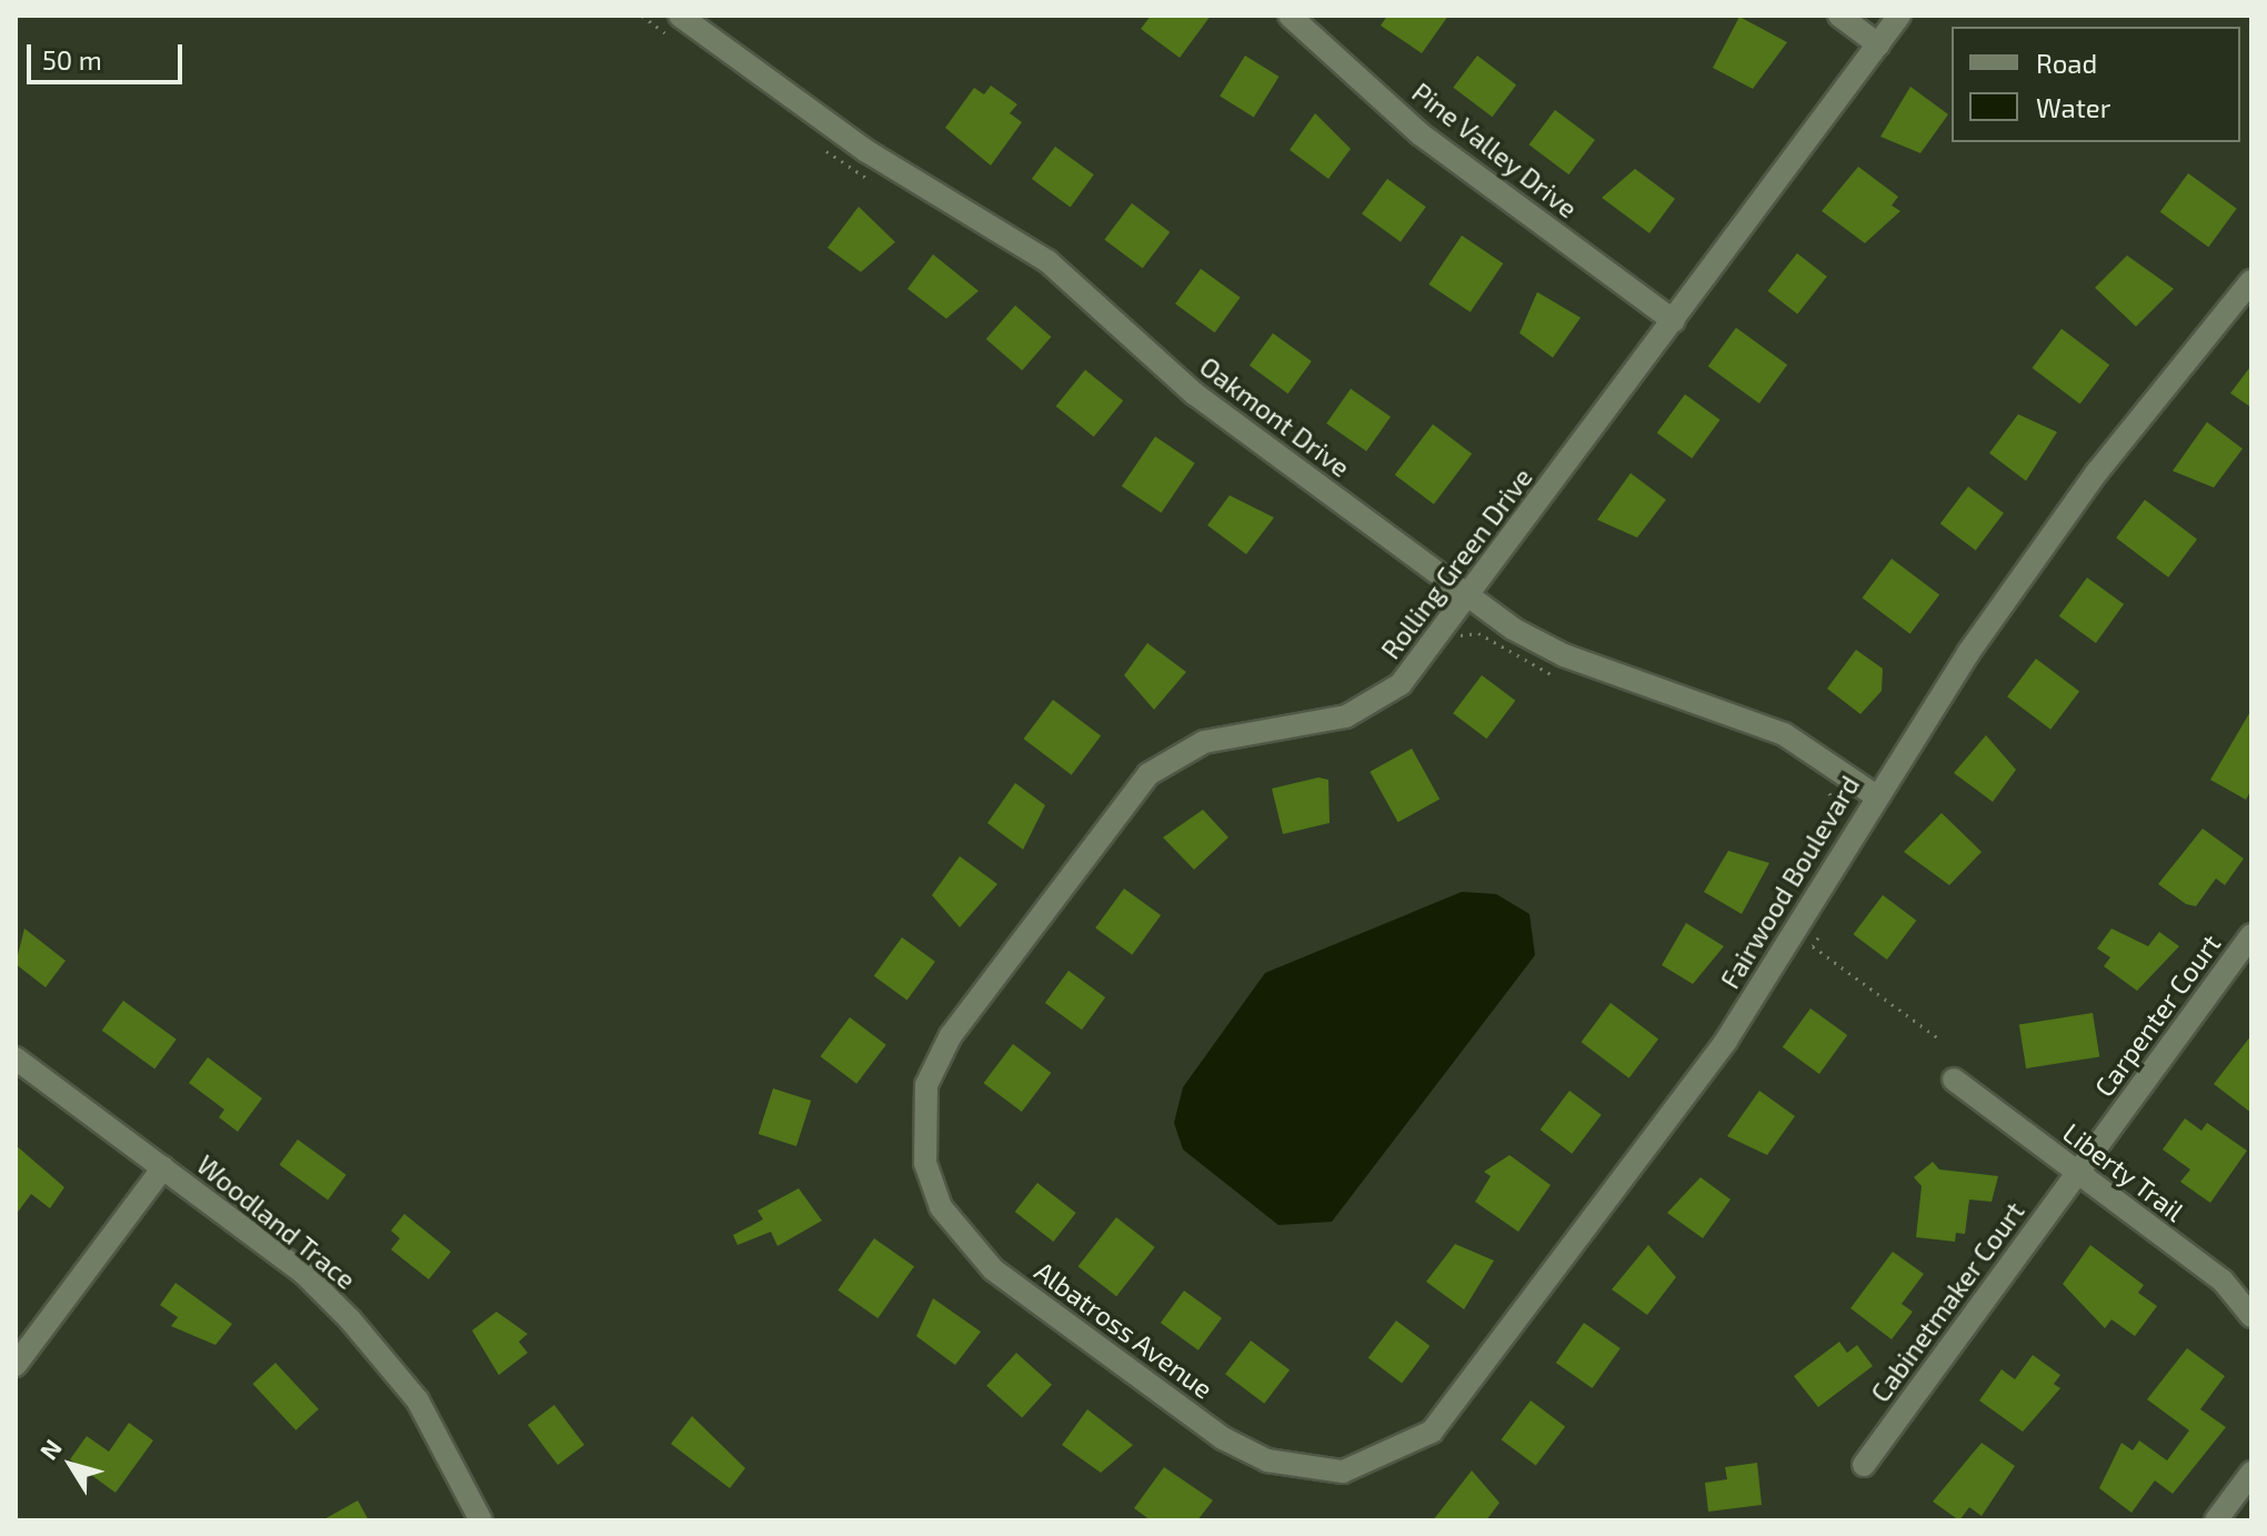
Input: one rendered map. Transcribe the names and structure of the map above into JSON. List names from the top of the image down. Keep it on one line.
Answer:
{"streets":{"street":["Pine Valley Drive","Oakmont Drive","Rolling Green Drive","Fairwood Boulevard","Carpenter Court","Liberty Trail","Woodland Trace","Cabinetmaker Court","Albatross Avenue"]},"crossings":[["Pine Valley Drive","Rolling Green Drive"],["Oakmont Drive","Rolling Green Drive"],["Oakmont Drive","Fairwood Boulevard"],["Rolling Green Drive","Albatross Avenue"],["Fairwood Boulevard","Albatross Avenue"],["Carpenter Court","Liberty Trail"],["Carpenter Court","Cabinetmaker Court"],["Liberty Trail","Cabinetmaker Court"]],"legend":["Road","Water"],"scale_bar":"50 m","north":"top left"}
